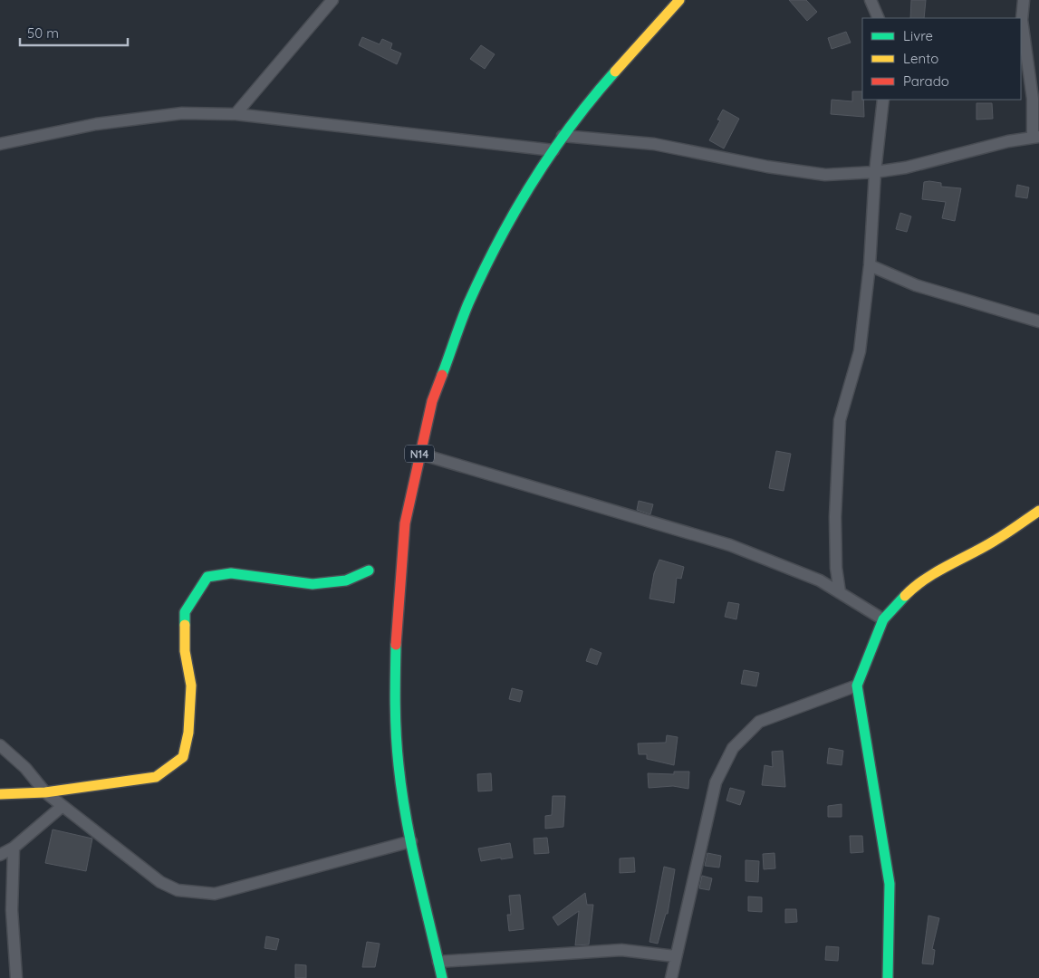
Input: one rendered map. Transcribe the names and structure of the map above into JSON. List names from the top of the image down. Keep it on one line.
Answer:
{"streets":{"street":["N14"]},"legend":["Livre","Lento","Parado"],"scale_bar":"50 m"}
